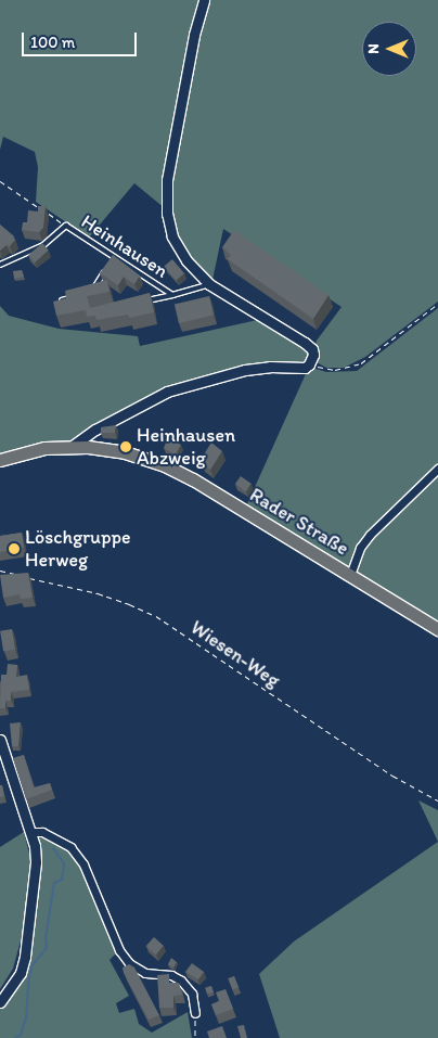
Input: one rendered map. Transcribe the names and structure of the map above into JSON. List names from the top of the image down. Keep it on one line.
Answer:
{"streets":{"main road":["Rader Straße"],"lane":["Heinhausen"],"path":["Wiesen-Weg"]},"places":["Heinhausen Abzweig","Löschgruppe Herweg"],"scale_bar":"100 m","north":"left"}
